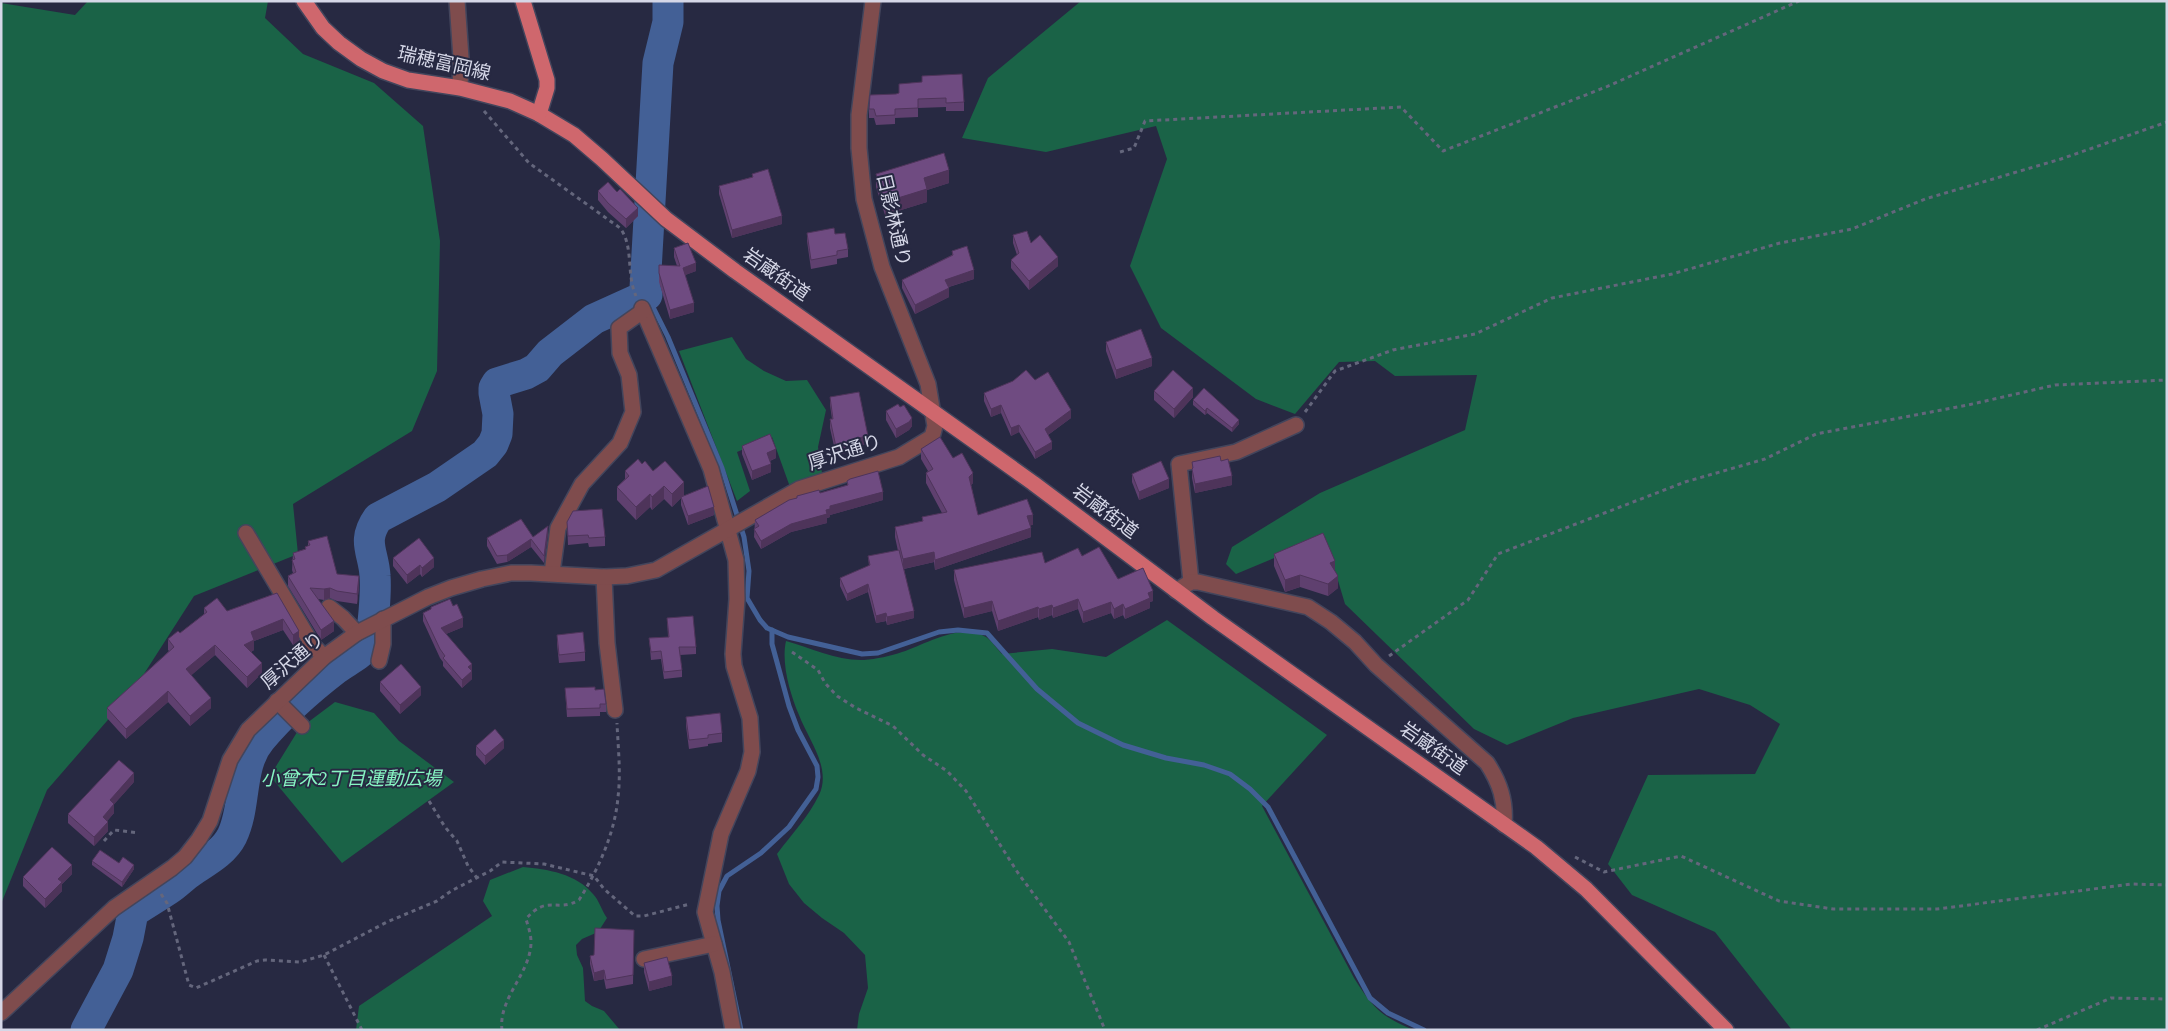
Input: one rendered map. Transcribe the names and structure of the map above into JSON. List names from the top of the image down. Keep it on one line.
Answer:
{"streets":{"main road":["瑞穂富岡線","岩蔵街道"],"street":["日影林通り","厚沢通り"]},"crossings":[["瑞穂富岡線","岩蔵街道"],["日影林通り","岩蔵街道"],["日影林通り","厚沢通り"],["岩蔵街道","厚沢通り"]],"parks":["小曾木2丁目運動広場"]}
